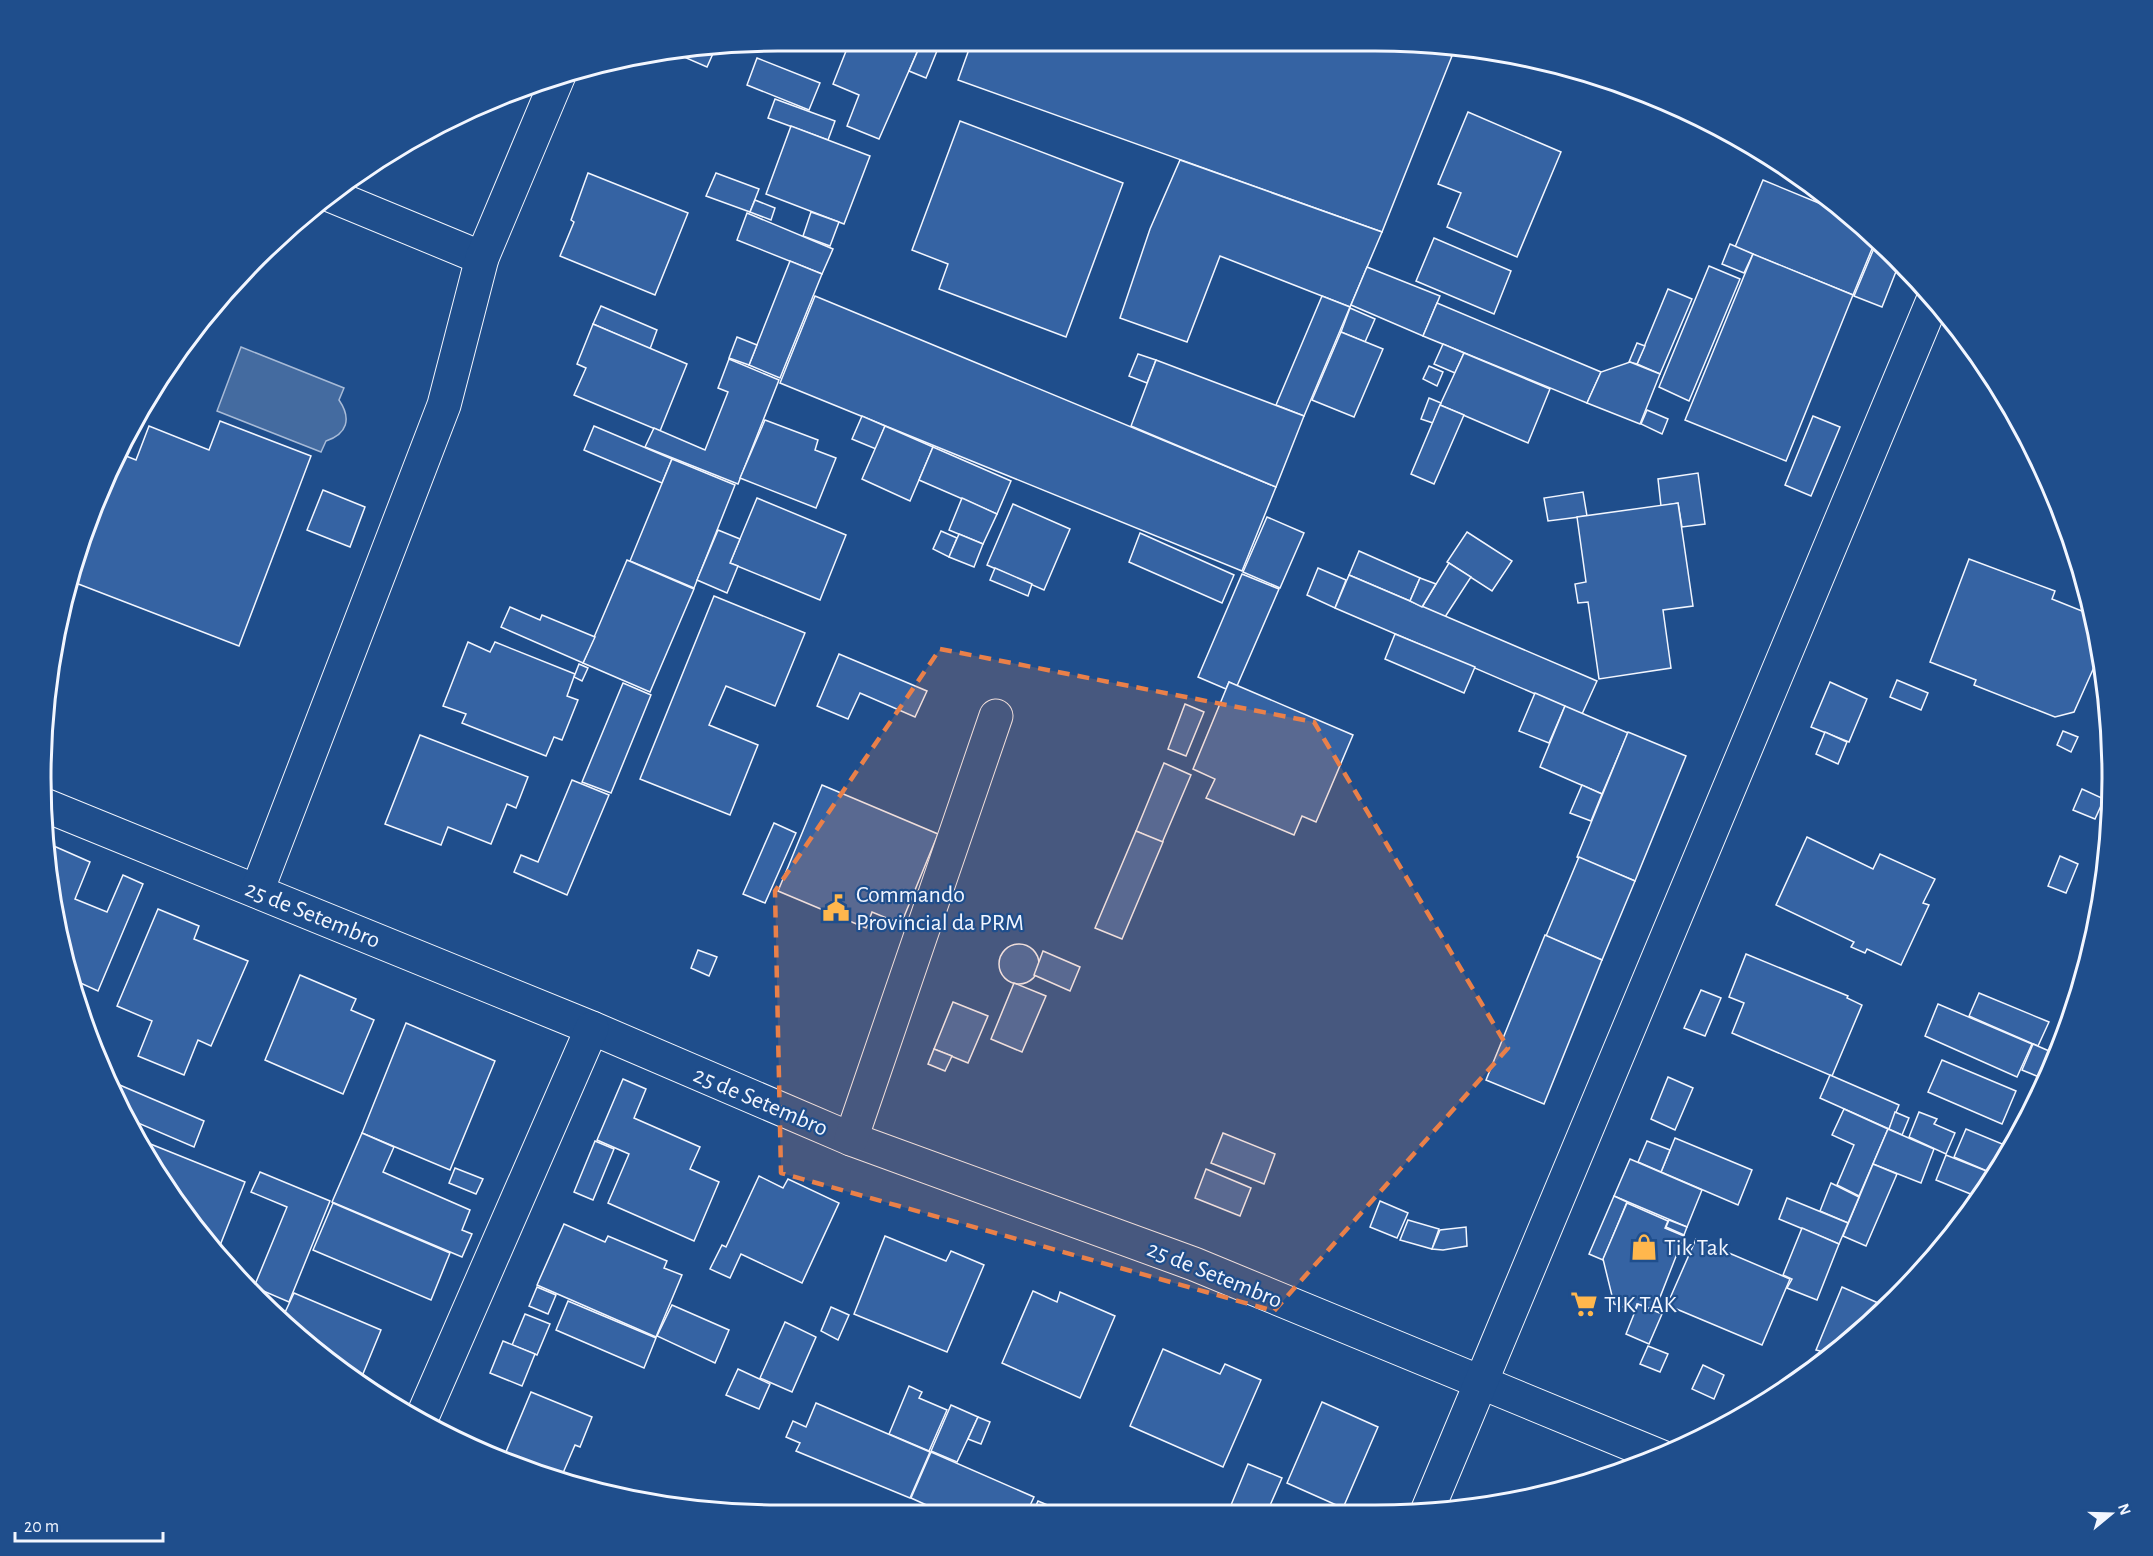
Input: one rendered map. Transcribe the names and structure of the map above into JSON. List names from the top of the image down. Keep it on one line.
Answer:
{"streets":{"street":["25 de Setembro"]},"places":{"public building":["Commando Provincial da PRM"],"shop":["Tik Tak"],"supermarket":["TIK TAK"]},"scale_bar":"20 m","north":"right"}
